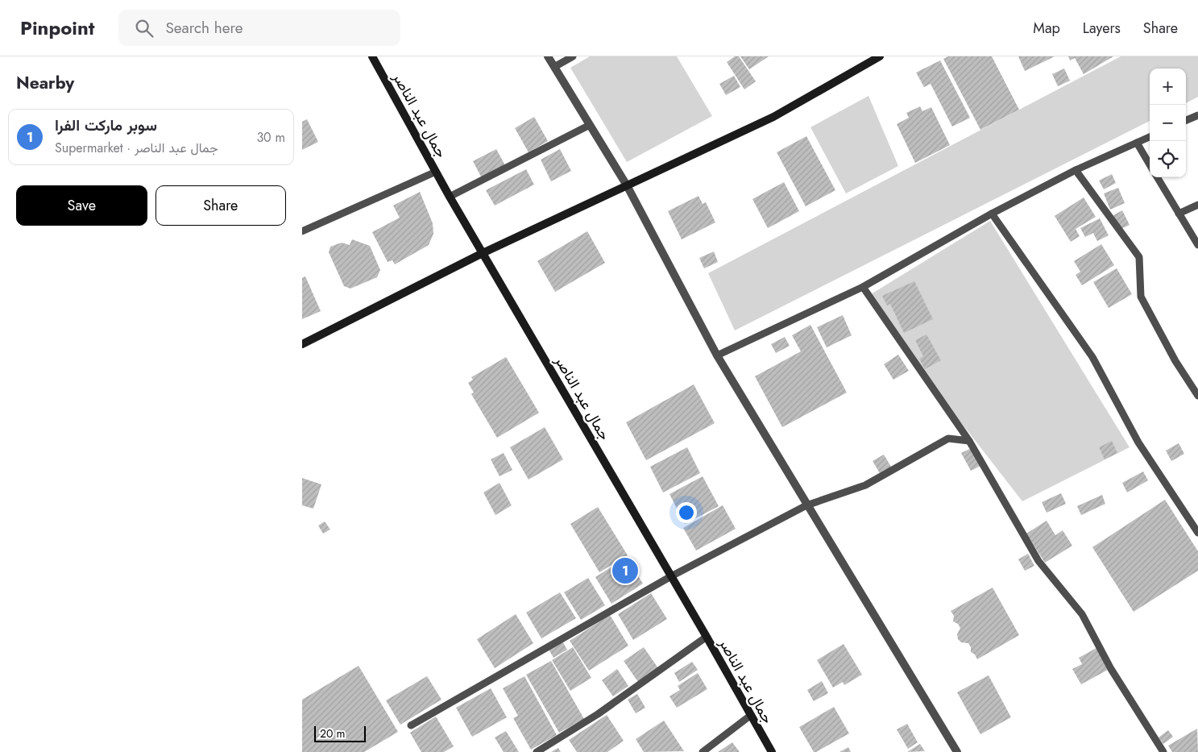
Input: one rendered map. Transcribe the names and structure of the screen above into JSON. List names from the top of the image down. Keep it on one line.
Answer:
{"streets":{"main road":["جمال عبد الناصر"]},"scale_bar":"20 m","page":{"header":"Pinpoint","search":"Search here","nav":["Map","Layers","Share"],"heading":"Nearby","map_buttons":["+","−"],"list":[{"mark":"1","name":"سوبر ماركت الفرا","note":"Supermarket · جمال عبد الناصر","value":"30 m"}],"buttons":["Save","Share"],"pins":"1","scale":"20 m"}}
